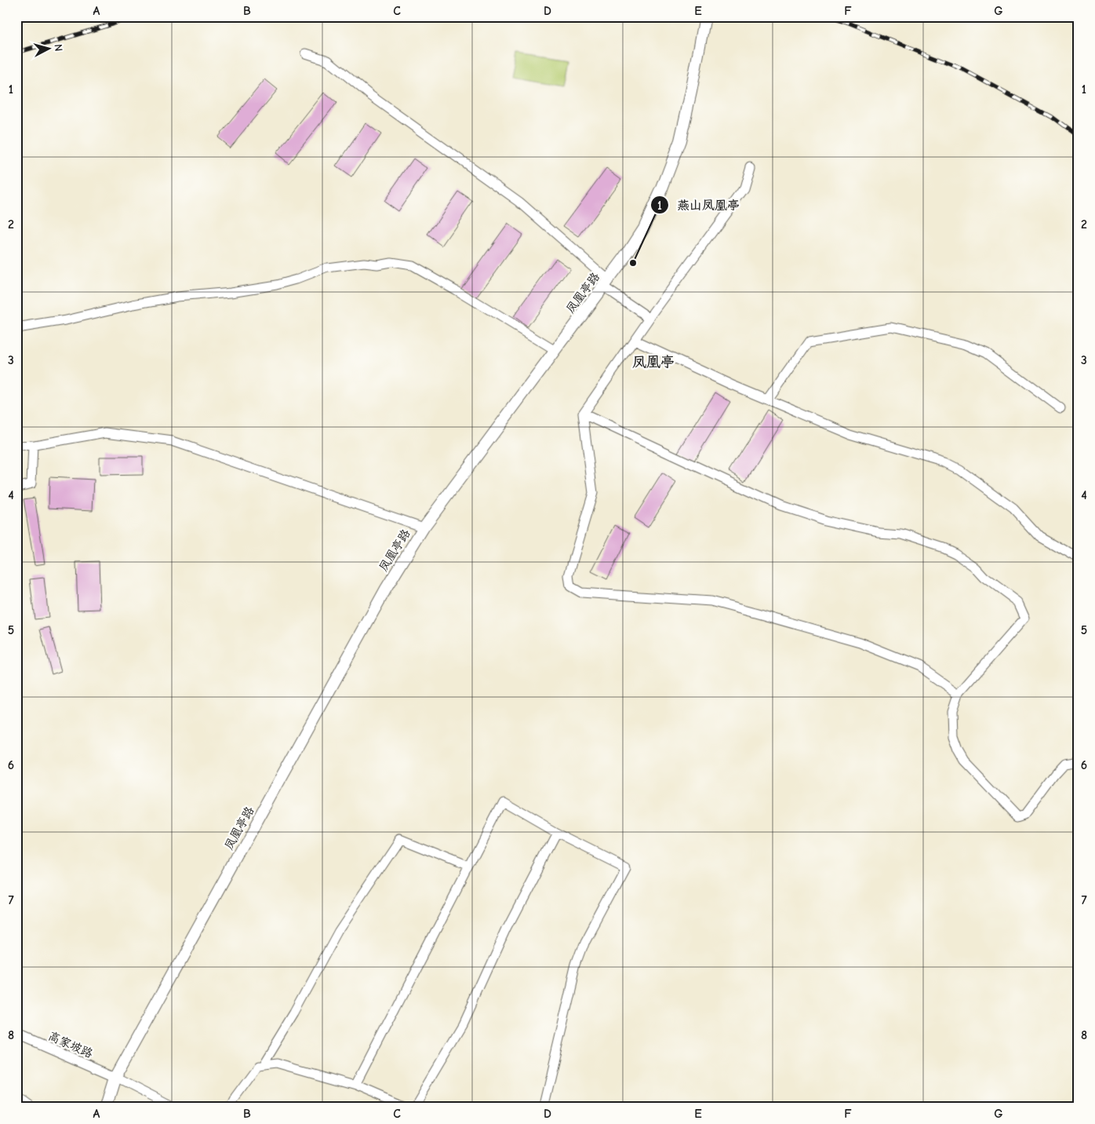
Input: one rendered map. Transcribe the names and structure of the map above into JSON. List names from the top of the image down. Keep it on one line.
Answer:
{"streets":{"street":["凤凰亭路","高家坡路"]},"crossings":[["凤凰亭路","高家坡路"]],"districts":["凤凰亭"],"places":["燕山凤凰亭"],"north":"right","grid":{"columns":["A","B","C","D","E","F","G"],"rows":["1","2","3","4","5","6","7","8"]}}
